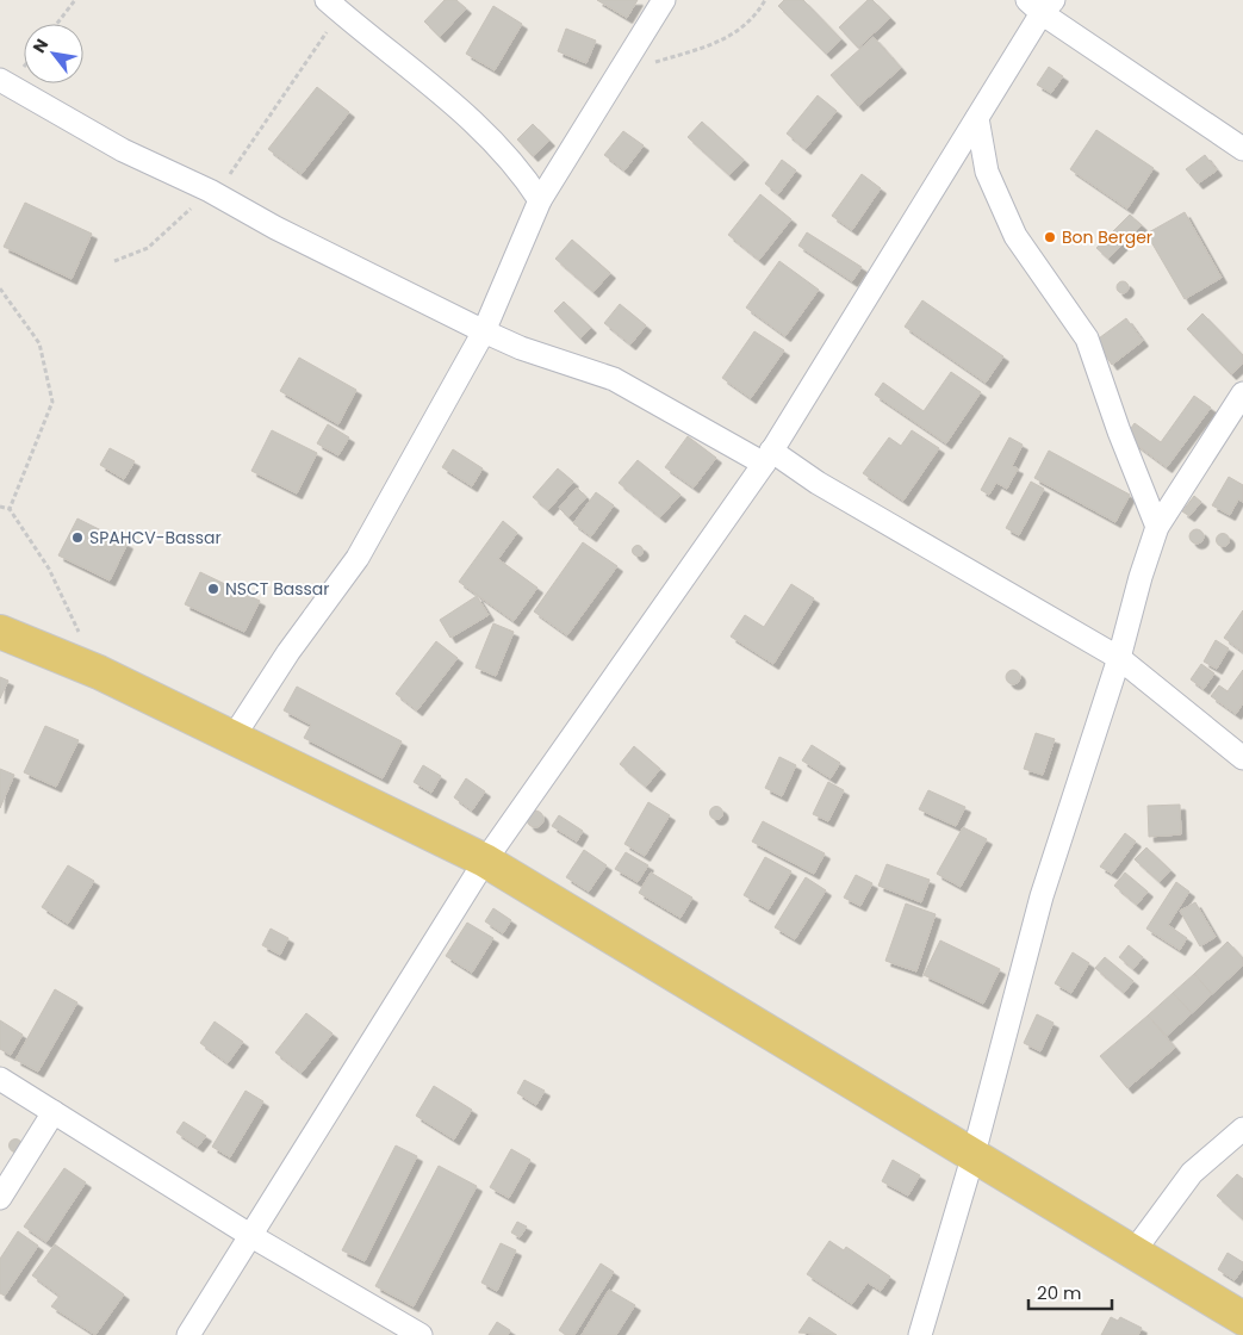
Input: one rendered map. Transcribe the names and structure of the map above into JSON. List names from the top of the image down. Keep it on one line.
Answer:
{"places":["Bon Berger","SPAHCV-Bassar","NSCT Bassar"],"scale_bar":"20 m","north":"top left"}
